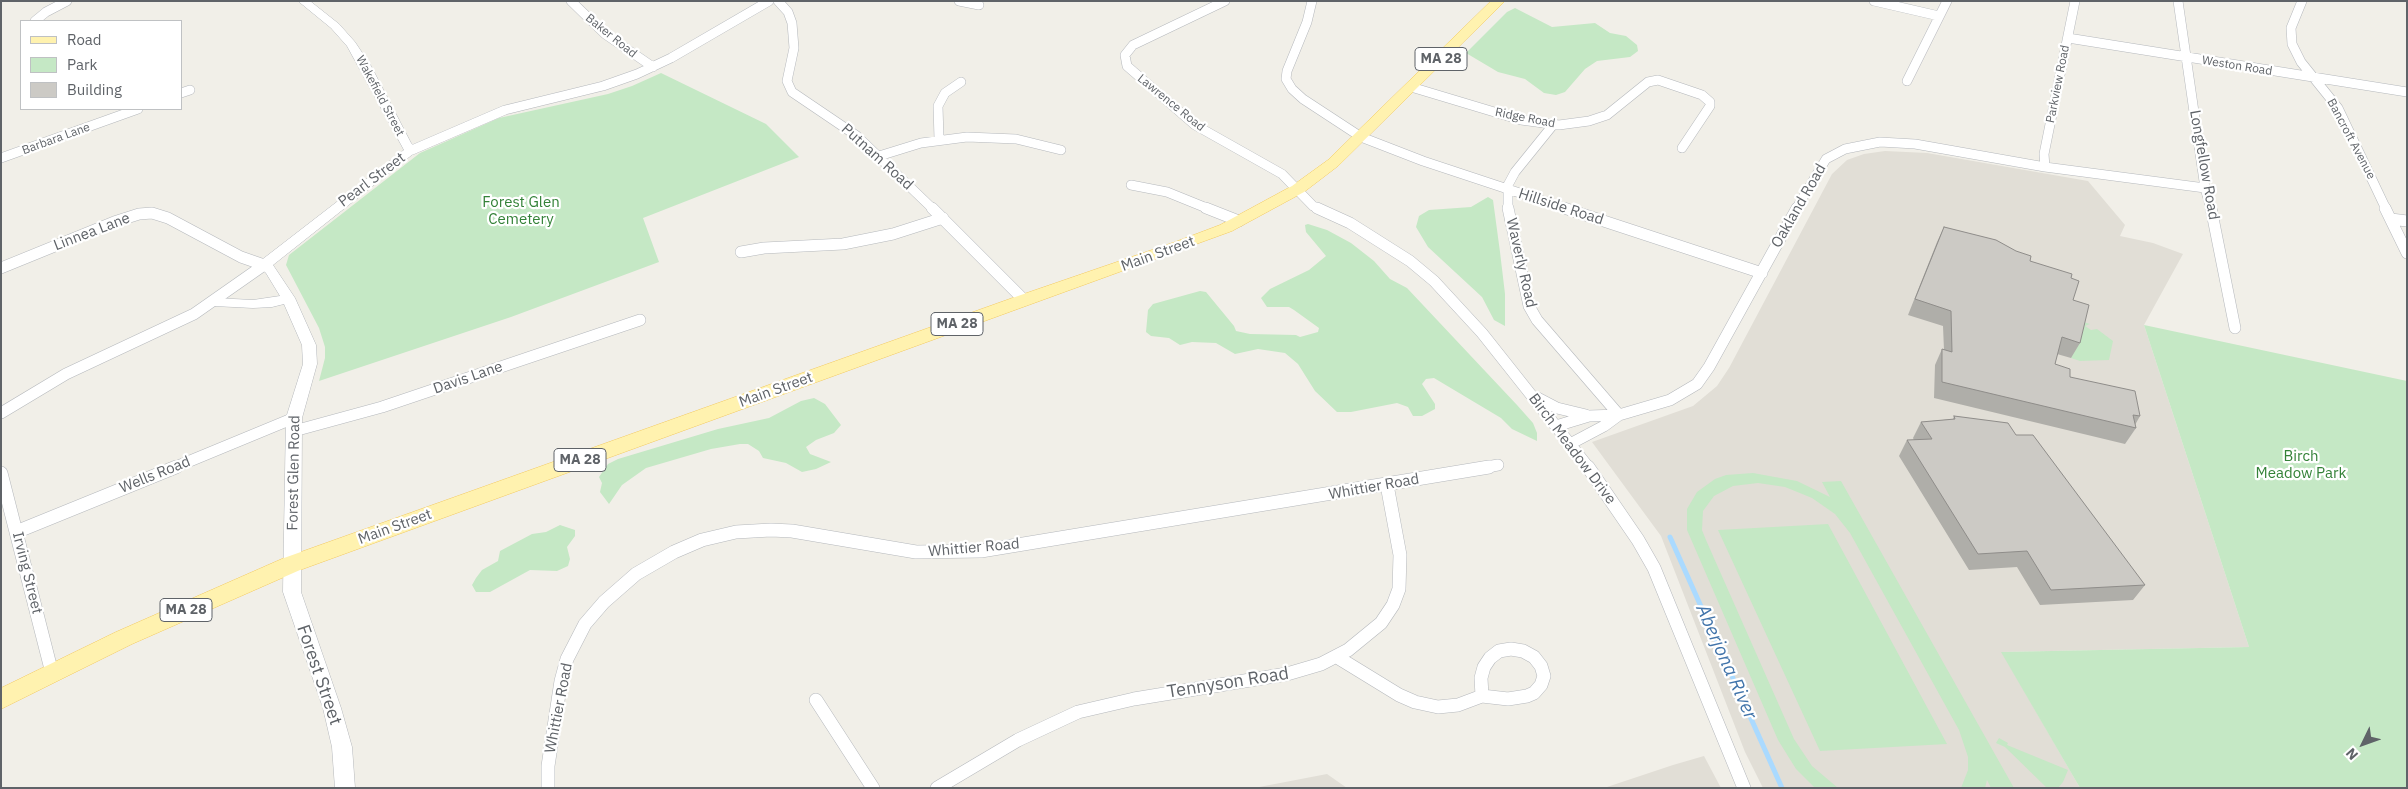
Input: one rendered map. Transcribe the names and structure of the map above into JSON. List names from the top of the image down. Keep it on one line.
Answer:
{"streets":{"main road":["MA 28","Main Street"],"street":["Baker Road","Weston Road","Parkview Road","Wakefield Street","Lawrence Road","Ridge Road","Barbara Lane","Bancroft Avenue","Putnam Road","Longfellow Road","Pearl Street","Oakland Road","Hillside Road","Linnea Lane","Waverly Road","Davis Lane","Birch Meadow Drive","Forest Glen Road","Wells Road","Whittier Road","Irving Street","Forest Street","Tennyson Road"]},"crossings":[["Baker Road","Pearl Street"],["Weston Road","Parkview Road"],["Weston Road","Bancroft Avenue"],["Weston Road","Longfellow Road"],["Parkview Road","Oakland Road"],["Wakefield Street","Pearl Street"],["Lawrence Road","Main Street"],["Lawrence Road","Birch Meadow Drive"],["Ridge Road","Main Street"],["Putnam Road","Main Street"],["Longfellow Road","Oakland Road"],["Pearl Street","Linnea Lane"],["Pearl Street","Forest Glen Road"],["Oakland Road","Hillside Road"],["Oakland Road","Waverly Road"],["Oakland Road","Birch Meadow Drive"],["Hillside Road","Main Street"],["Hillside Road","Waverly Road"],["Linnea Lane","Forest Glen Road"],["Main Street","Birch Meadow Drive"],["Main Street","Forest Glen Road"],["Main Street","Irving Street"],["Main Street","Forest Street"],["Davis Lane","Forest Glen Road"],["Davis Lane","Wells Road"],["Forest Glen Road","Wells Road"],["Forest Glen Road","Forest Street"],["Wells Road","Irving Street"],["Whittier Road","Tennyson Road"]],"water":["Aberjona River"],"parks":["Forest Glen Cemetery","Birch Meadow Park"],"legend":["Road","Park","Building"],"north":"bottom left"}
